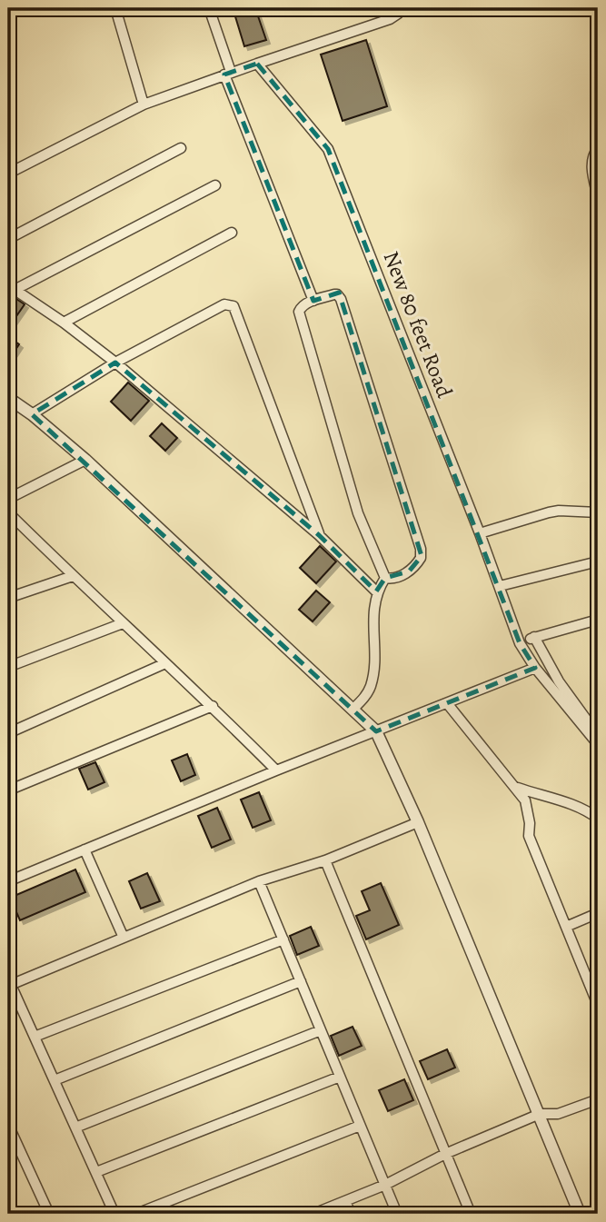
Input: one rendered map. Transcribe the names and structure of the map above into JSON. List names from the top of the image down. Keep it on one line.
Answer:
{"streets":{"street":["New 80 feet Road"]}}
